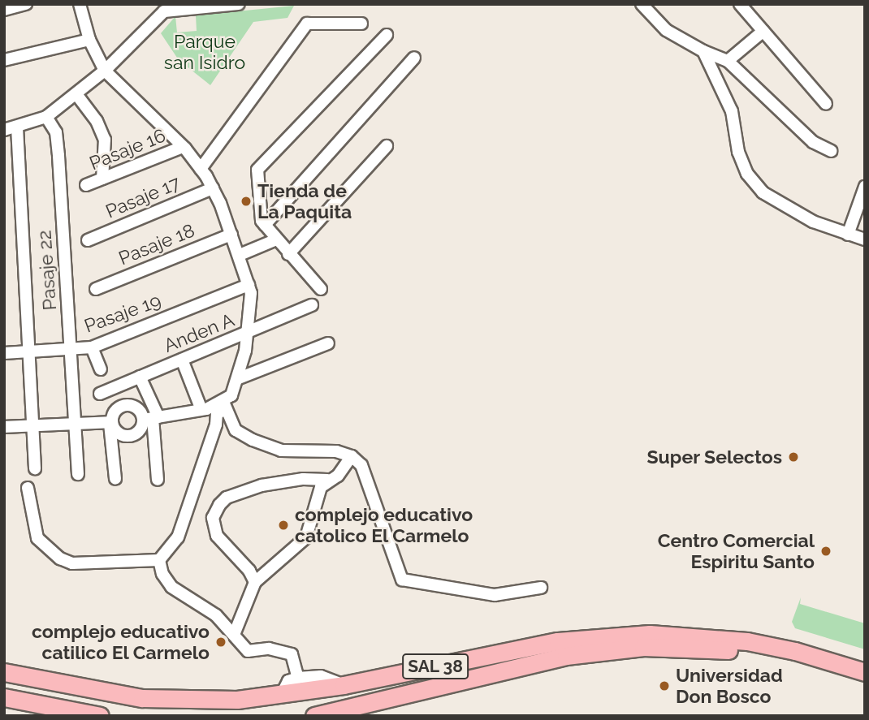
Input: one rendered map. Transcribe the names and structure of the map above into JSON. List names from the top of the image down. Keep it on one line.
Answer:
{"streets":{"highway":["SAL 38"],"street":["Pasaje 16","Pasaje 17","Pasaje 18","Pasaje 22","Pasaje 19","Anden A"]},"crossings":[["Pasaje 22","Pasaje 19"]],"parks":["Parque san Isidro"],"places":["Tienda de La Paquita","Super Selectos","complejo educativo catolico El Carmelo","Centro Comercial Espiritu Santo","complejo educativo catilico El Carmelo","Universidad Don Bosco"]}
